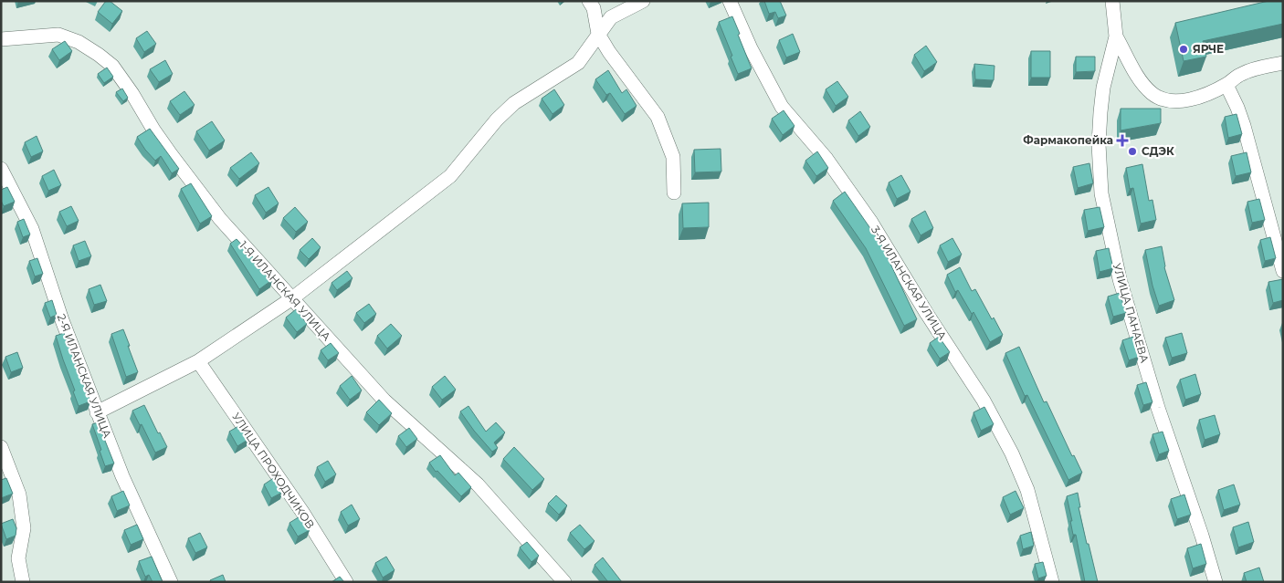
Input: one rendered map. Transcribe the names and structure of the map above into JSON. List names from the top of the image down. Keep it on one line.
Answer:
{"streets":{"street":["3-Я ИЛАНСКАЯ УЛИЦА","1-Я ИЛАНСКАЯ УЛИЦА","УЛИЦА ПАНАЕВА","2-Я ИЛАНСКАЯ УЛИЦА","УЛИЦА ПРОХОДЧИКОВ"]},"places":{"other":["ЯРЧЕ","СДЭК"],"health":["Фармакопейка"]}}
